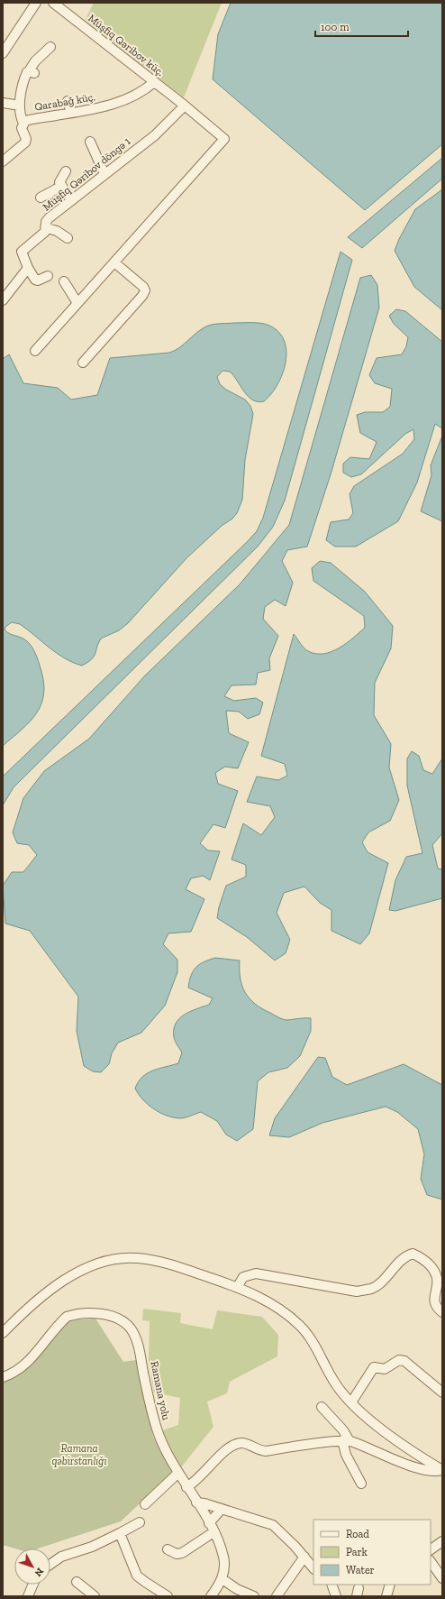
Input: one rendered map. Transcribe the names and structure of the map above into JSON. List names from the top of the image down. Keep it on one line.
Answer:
{"streets":{"street":["Müşfiq Qəribov küç.","Qarabağ küç.","Müşfiq Qəribov döngə 1","Ramana yolu"]},"crossings":[["Müşfiq Qəribov küç.","Qarabağ küç."],["Müşfiq Qəribov küç.","Müşfiq Qəribov döngə 1"]],"parks":["Ramana qəbirstanlığı"],"legend":["Road","Park","Water"],"scale_bar":"100 m","north":"bottom right"}
